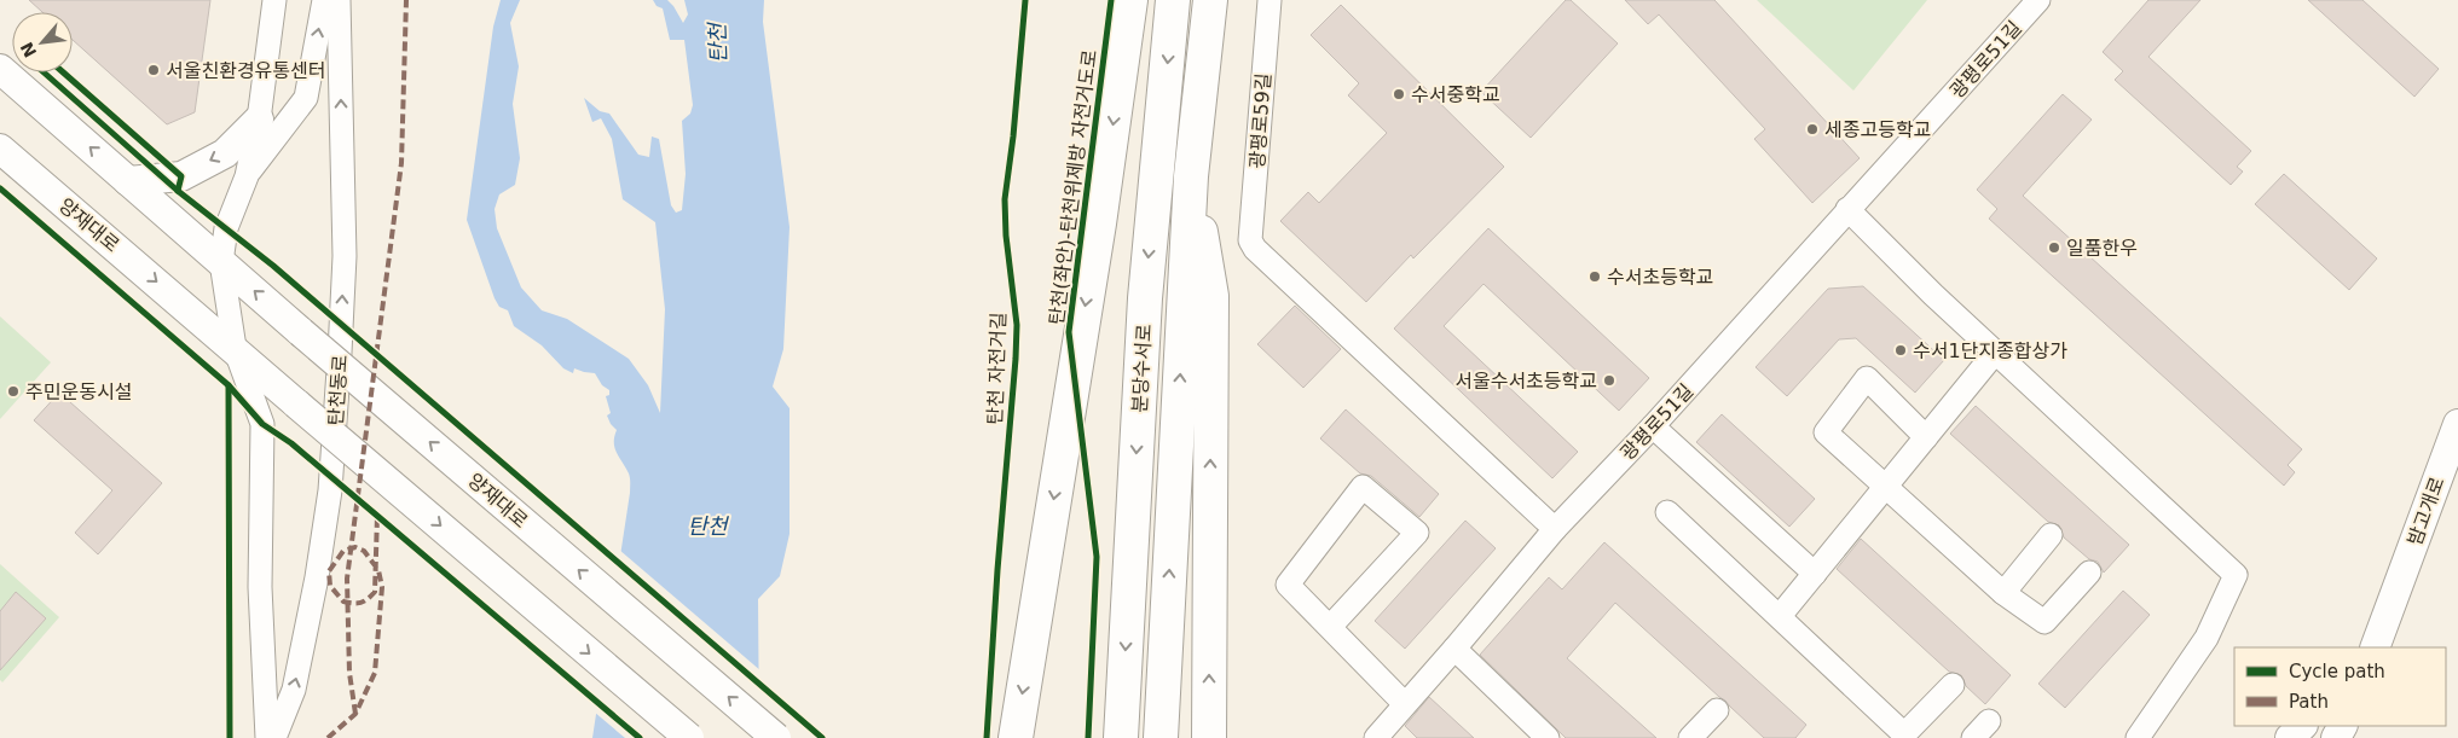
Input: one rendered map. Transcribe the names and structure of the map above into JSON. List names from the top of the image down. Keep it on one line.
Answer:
{"streets":{"highway":["분당수서로"],"main road":["양재대로","밤고개로"],"street":["광평로51길","광평로59길","탄천동로"],"cycle path":["탄천(좌안)-탄천위제방 자전거도로","탄천 자전거길"]},"crossings":[["광평로51길","광평로59길"]],"water":["탄천"],"places":["서울친환경유통센터","수서중학교","세종고등학교","일품한우","수서초등학교","수서1단지종합상가","서울수서초등학교","주민운동시설"],"legend":["Cycle path","Path"],"north":"bottom left"}
